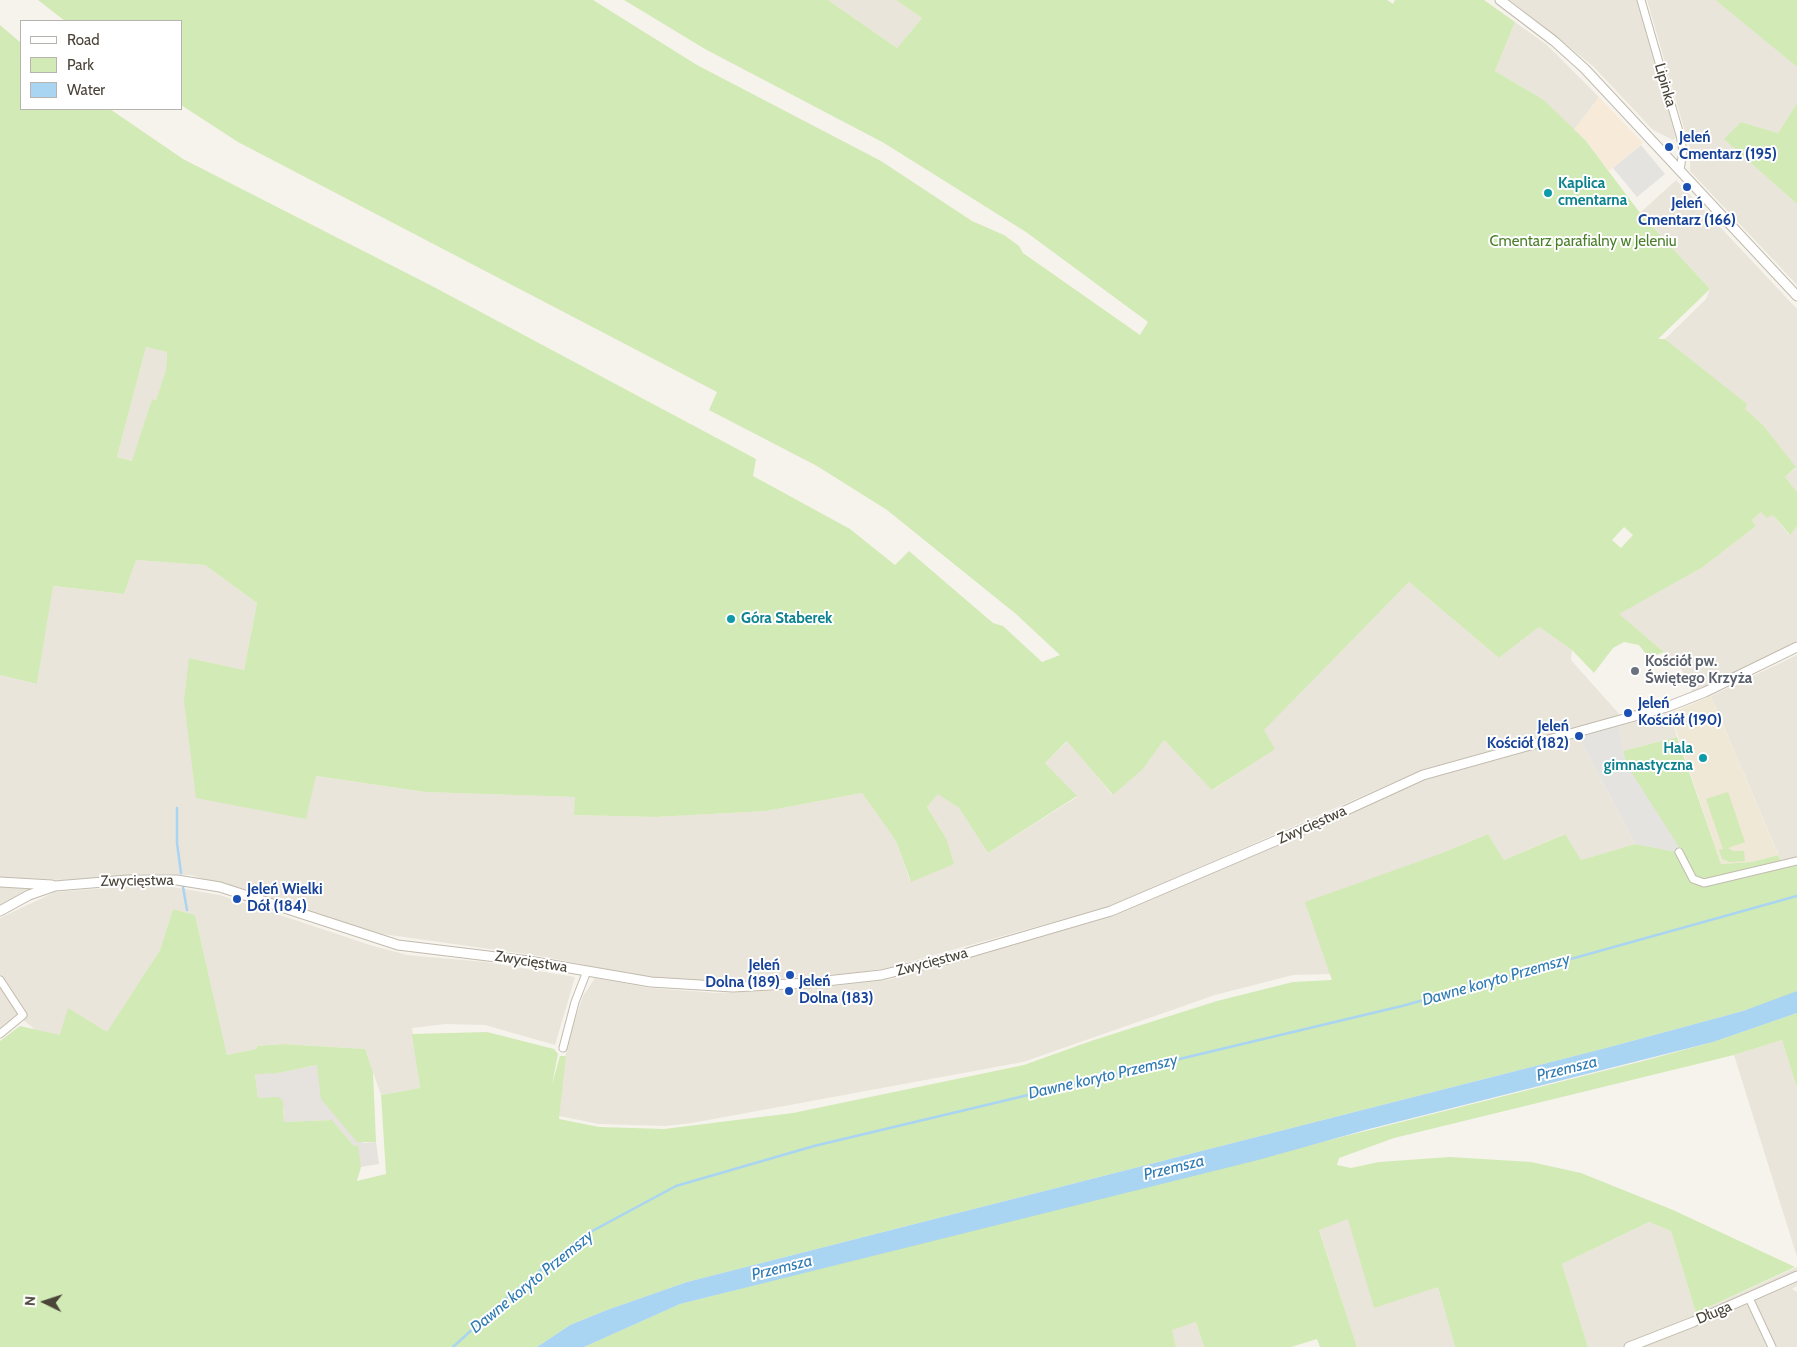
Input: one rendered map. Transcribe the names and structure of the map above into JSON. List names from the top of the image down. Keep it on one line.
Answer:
{"streets":{"street":["Lipinka","Zwycięstwa","Długa"]},"water":["Dawne koryto Przemszy","Przemsza"],"parks":["Cmentarz parafialny w Jeleniu"],"places":["Jeleń Cmentarz (195)","Jeleń Cmentarz (166)","Kaplica cmentarna","Góra Staberek","Kościół pw. Świętego Krzyża","Jeleń Kościół (190)","Jeleń Kościół (182)","Hala gimnastyczna","Jeleń Wielki Dół (184)","Jeleń Dolna (189)","Jeleń Dolna (183)"],"legend":["Road","Park","Water"],"north":"left"}
